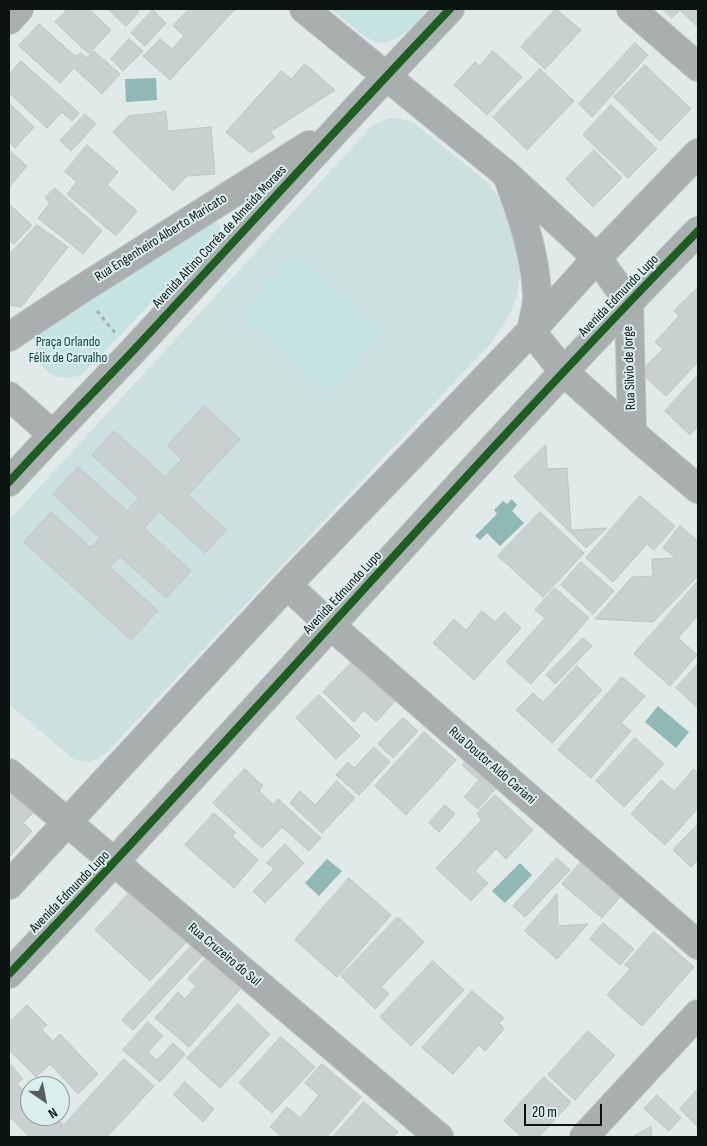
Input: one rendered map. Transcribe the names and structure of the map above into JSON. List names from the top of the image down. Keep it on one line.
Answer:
{"streets":{"street":["Avenida Altino Corrêa de Almeida Moraes","Rua Engenheiro Alberto Maricato","Avenida Edmundo Lupo","Rua Silvio de Jorge","Rua Doutor Aldo Cariani","Rua Cruzeiro do Sul"]},"crossings":[["Avenida Altino Corrêa de Almeida Moraes","Rua Engenheiro Alberto Maricato"],["Avenida Edmundo Lupo","Rua Silvio de Jorge"],["Avenida Edmundo Lupo","Rua Doutor Aldo Cariani"],["Avenida Edmundo Lupo","Rua Cruzeiro do Sul"]],"parks":["Praça Orlando Félix de Carvalho"],"scale_bar":"20 m","north":"bottom right"}
